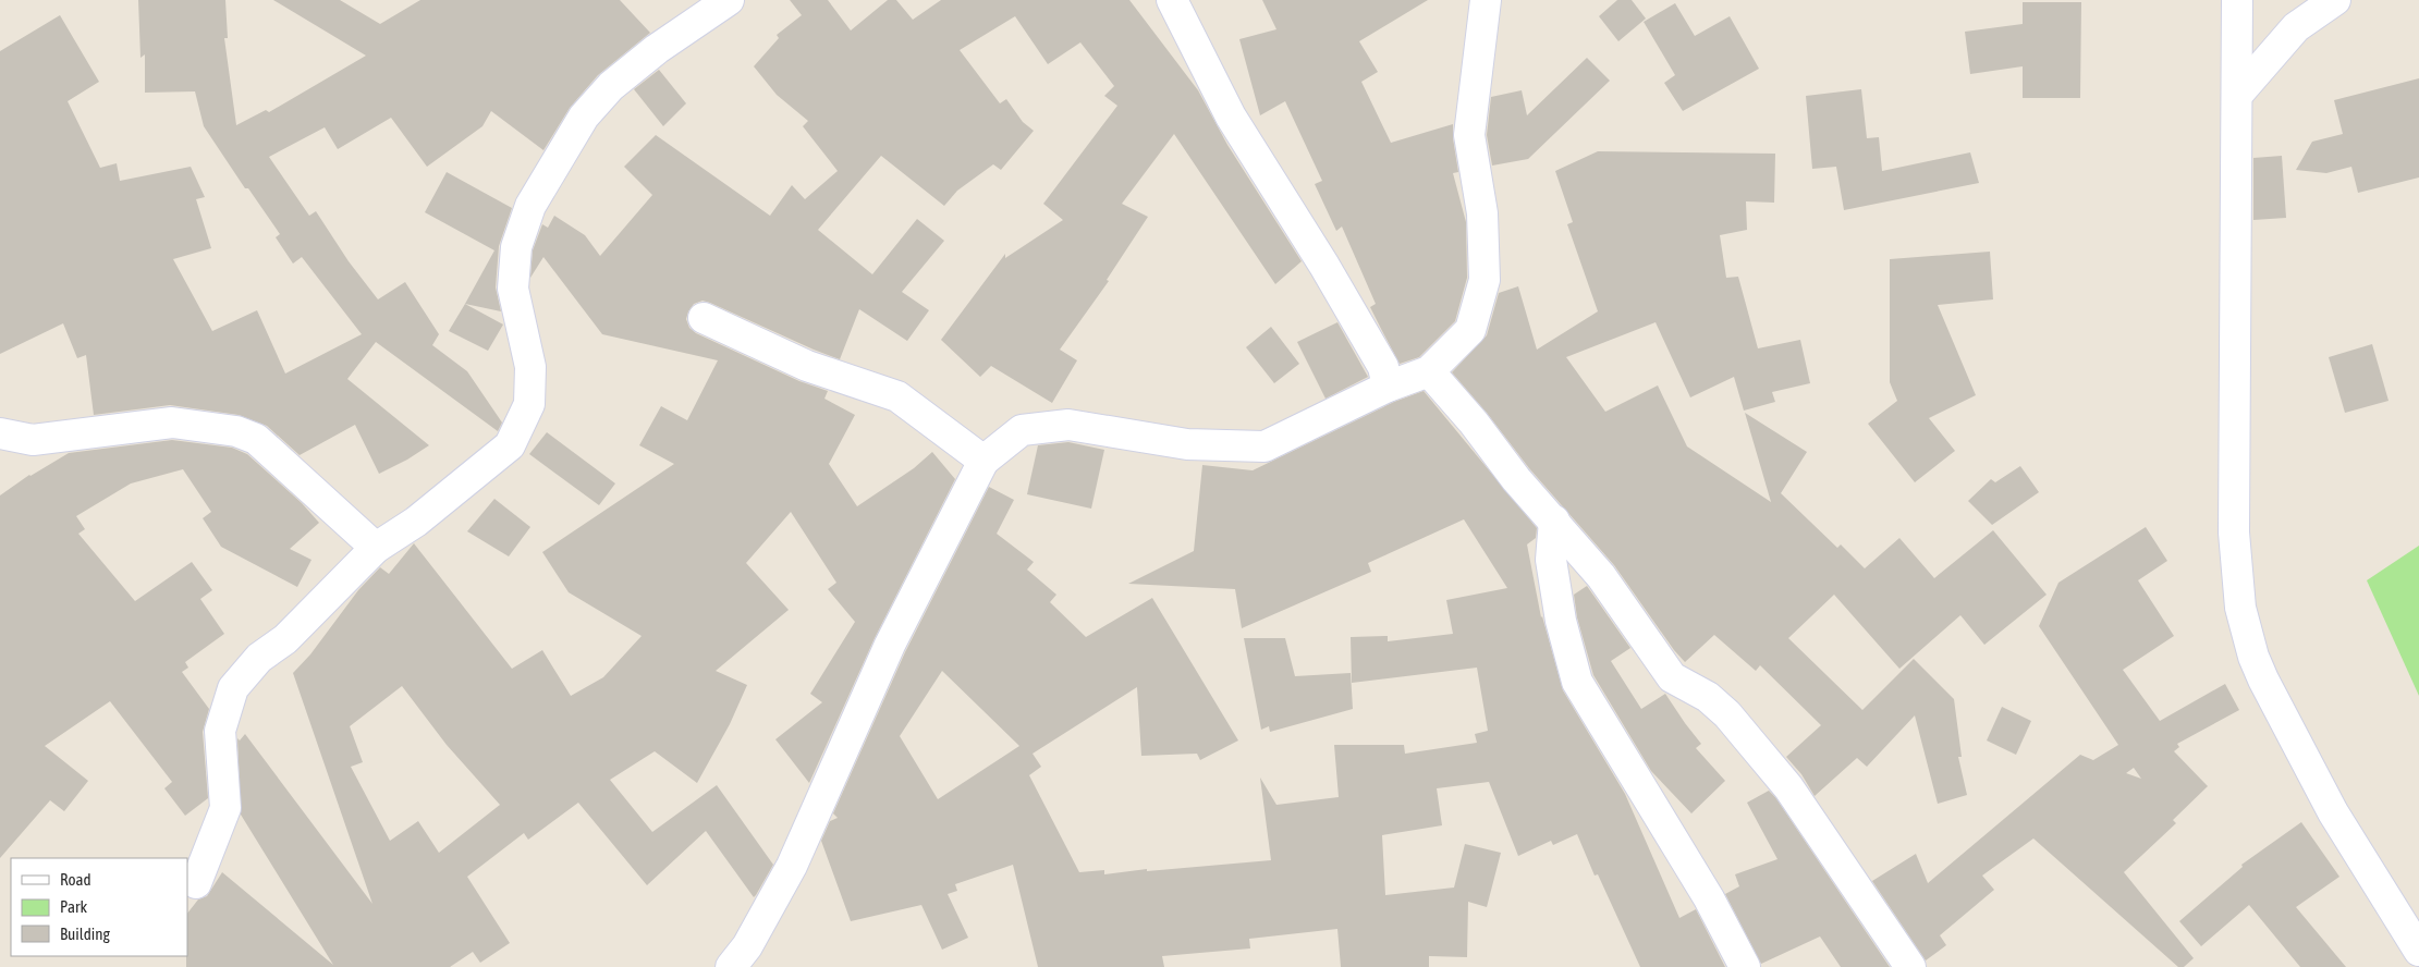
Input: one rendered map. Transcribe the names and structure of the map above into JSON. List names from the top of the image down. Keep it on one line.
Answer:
{"legend":["Road","Park","Building"]}
